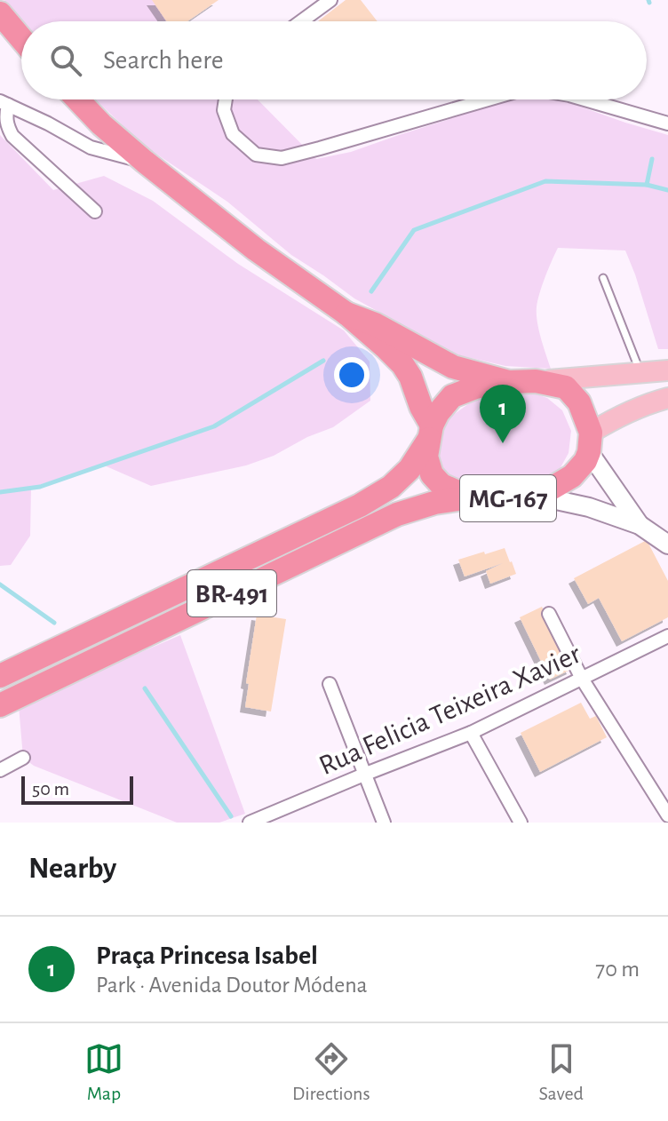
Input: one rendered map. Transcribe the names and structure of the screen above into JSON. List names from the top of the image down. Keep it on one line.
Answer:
{"streets":{"highway":["MG-167","BR-491"],"street":["Rua Felicia Teixeira Xavier"]},"crossings":[["MG-167","BR-491"]],"scale_bar":"50 m","page":{"search":"Search here","pins":"1","scale":"50 m","heading":"Nearby","list":[{"mark":"1","name":"Praça Princesa Isabel","note":"Park · Avenida Doutor Módena","value":"70 m"}],"nav":["Map","Directions","Saved"]}}
